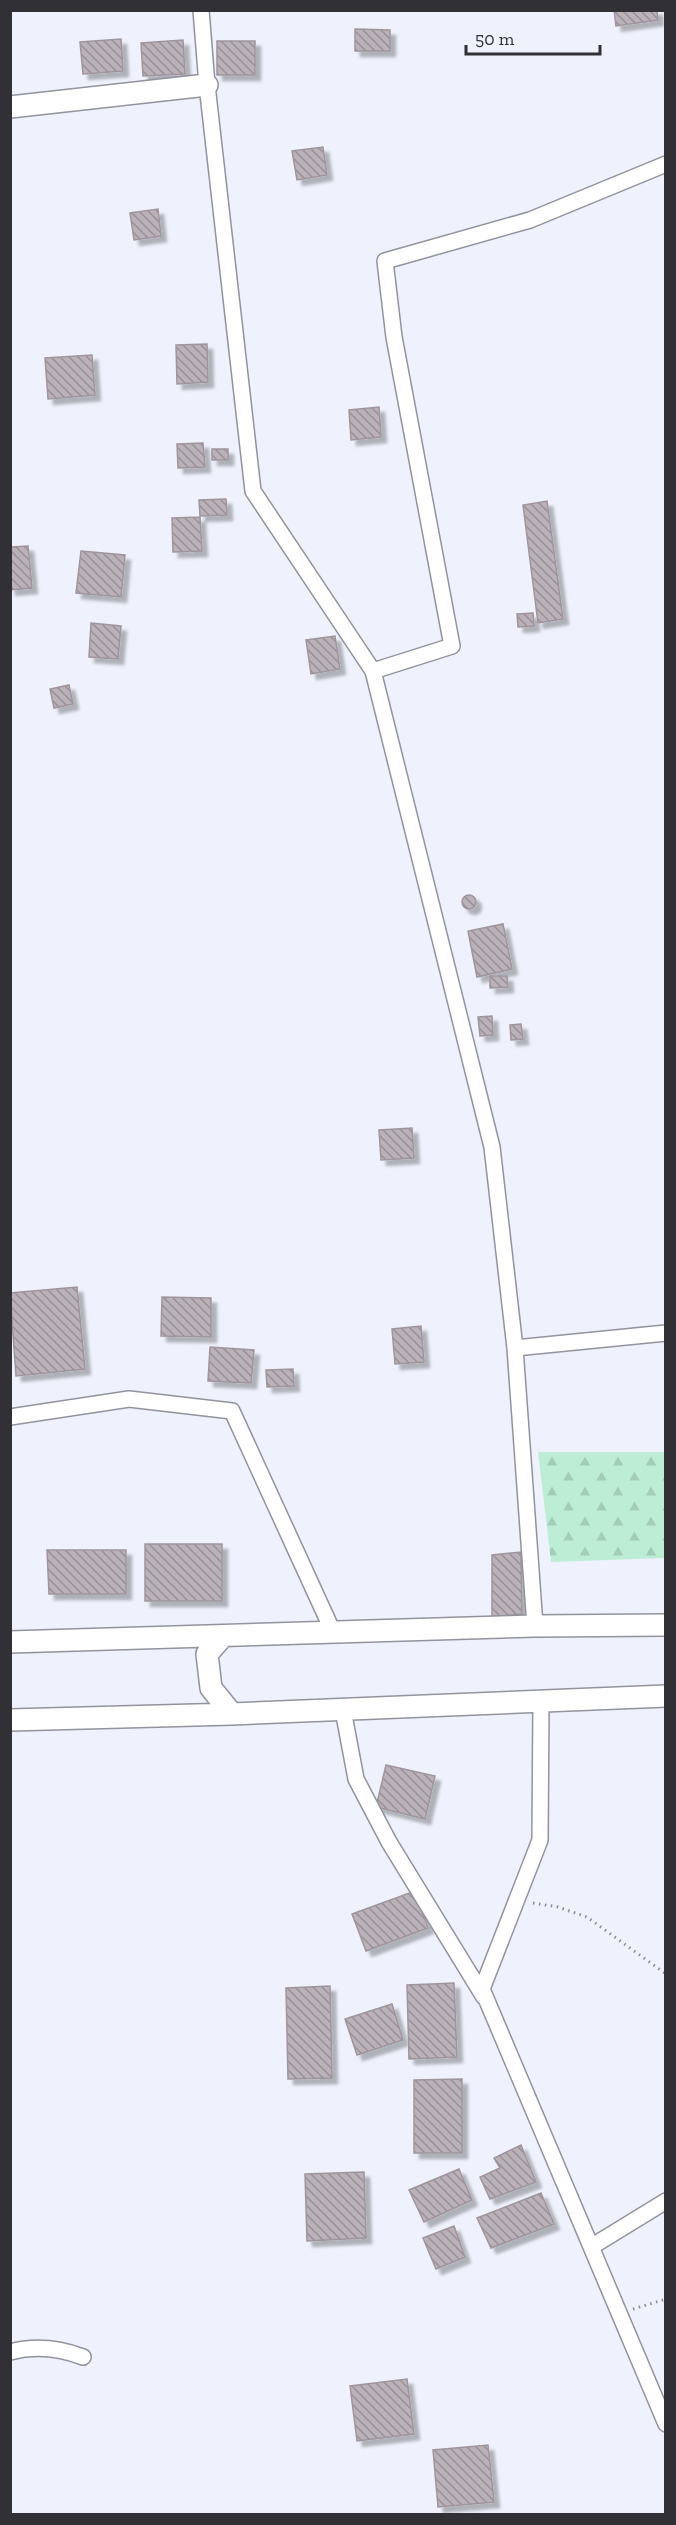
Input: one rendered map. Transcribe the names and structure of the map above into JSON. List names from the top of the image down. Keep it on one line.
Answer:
{"scale_bar":"50 m"}
